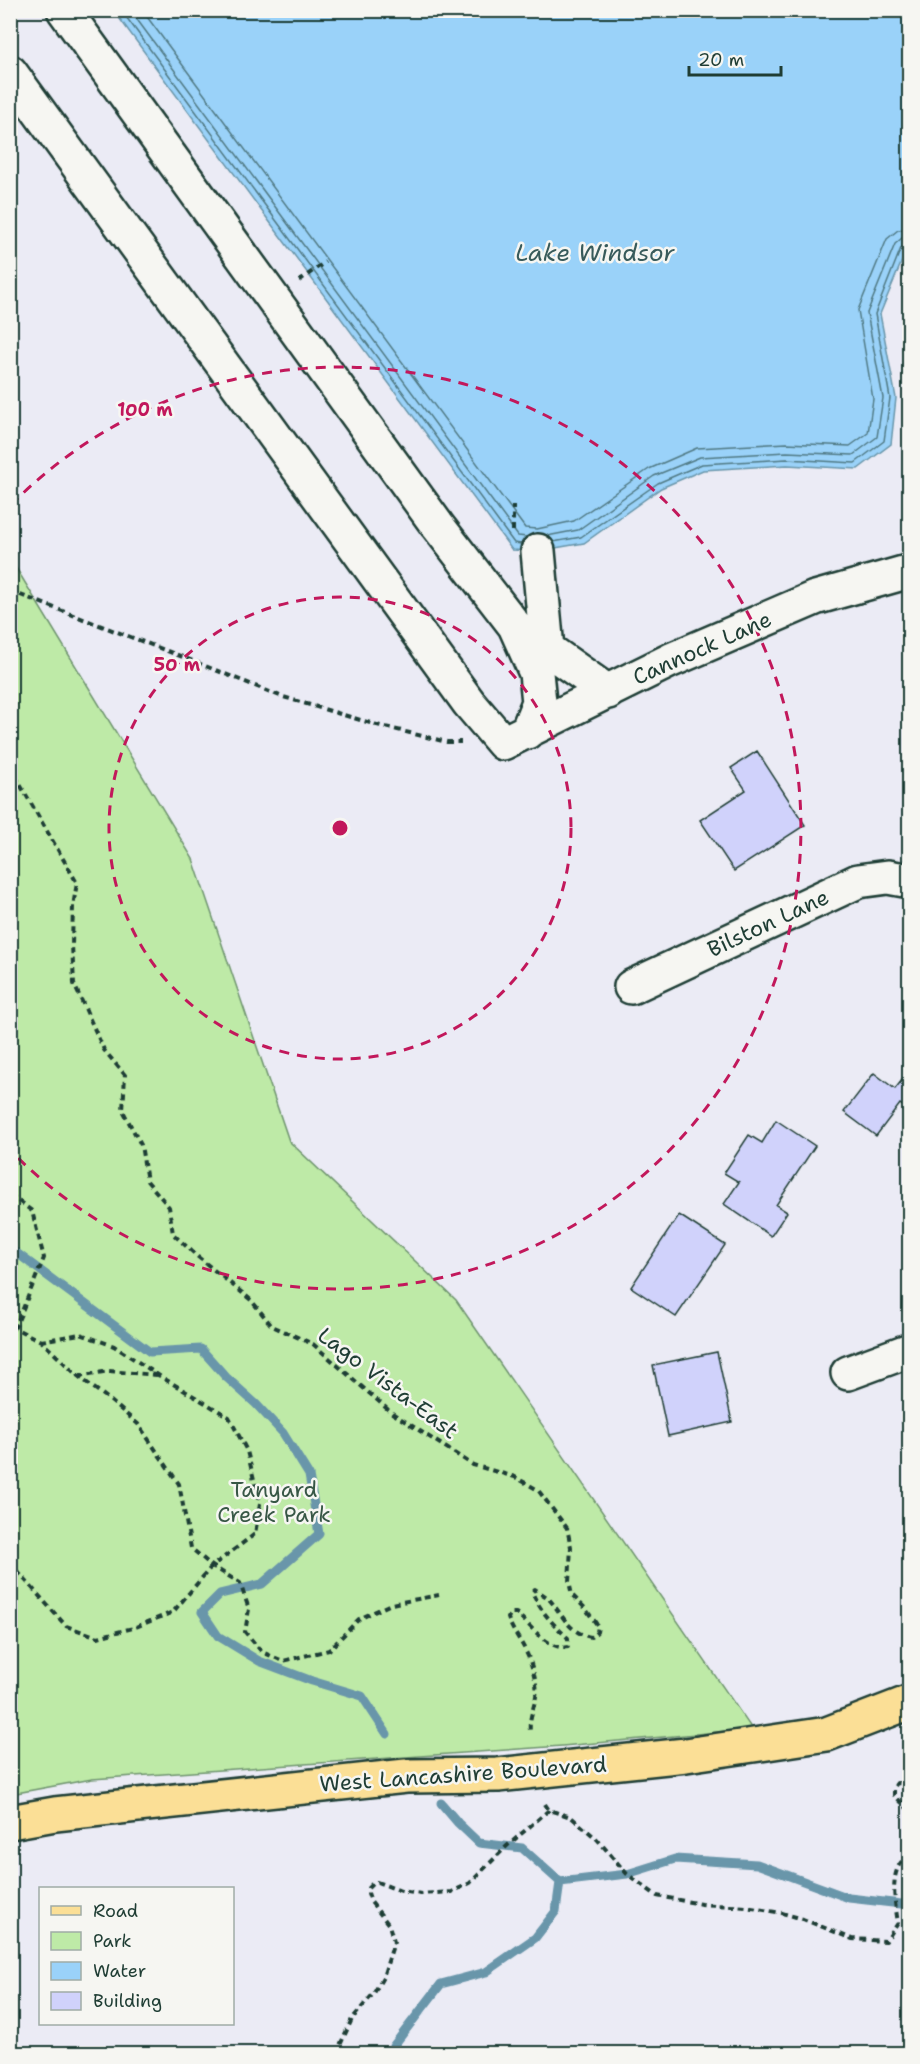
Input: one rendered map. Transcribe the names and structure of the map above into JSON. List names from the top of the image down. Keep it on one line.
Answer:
{"streets":{"main road":["West Lancashire Boulevard"],"street":["Cannock Lane","Bilston Lane"],"path":["Lago Vista-East"]},"water":["Lake Windsor"],"parks":["Tanyard Creek Park"],"legend":["Road","Park","Water","Building"],"scale_bar":"20 m","rings":["100 m","50 m"]}
